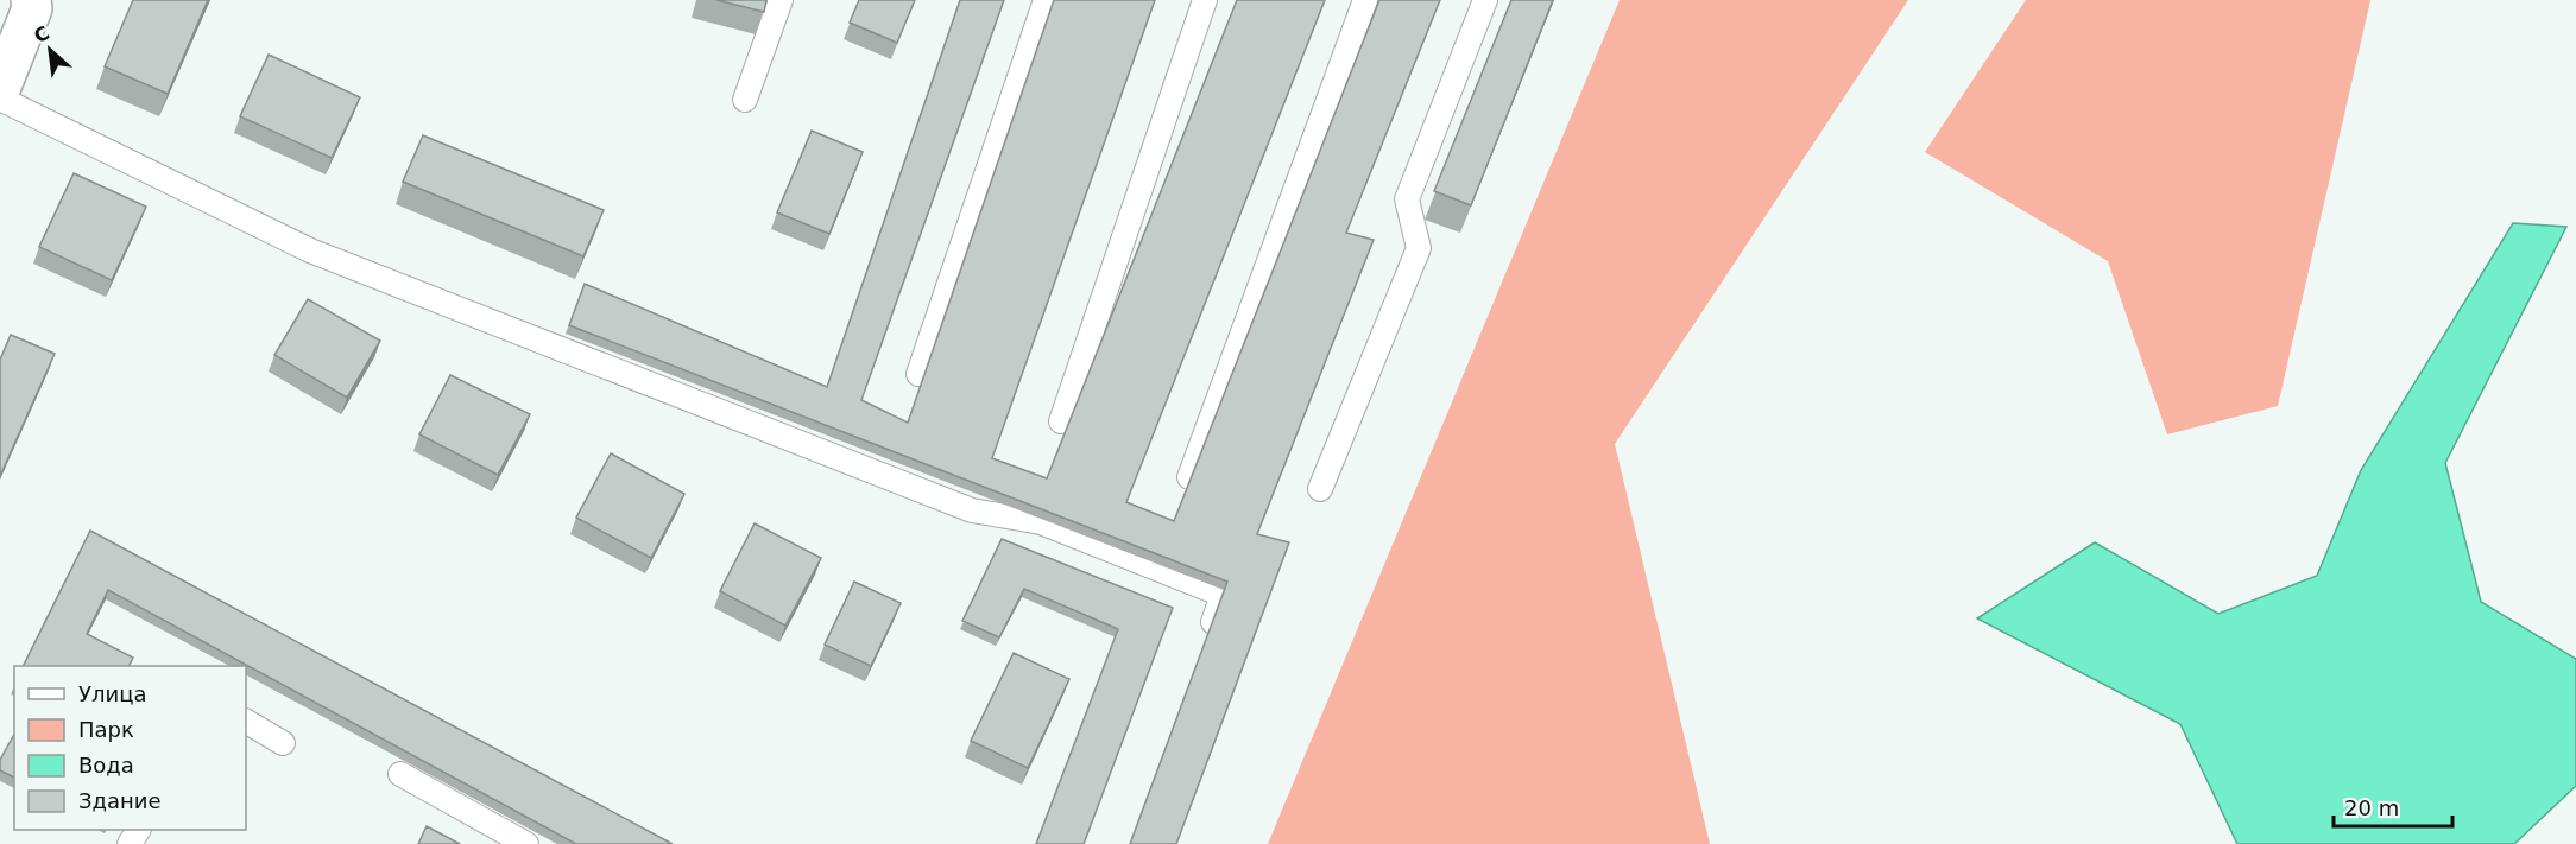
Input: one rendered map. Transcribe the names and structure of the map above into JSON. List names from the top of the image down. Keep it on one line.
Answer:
{"legend":["Улица","Парк","Вода","Здание"],"scale_bar":"20 m","north":"top left"}
